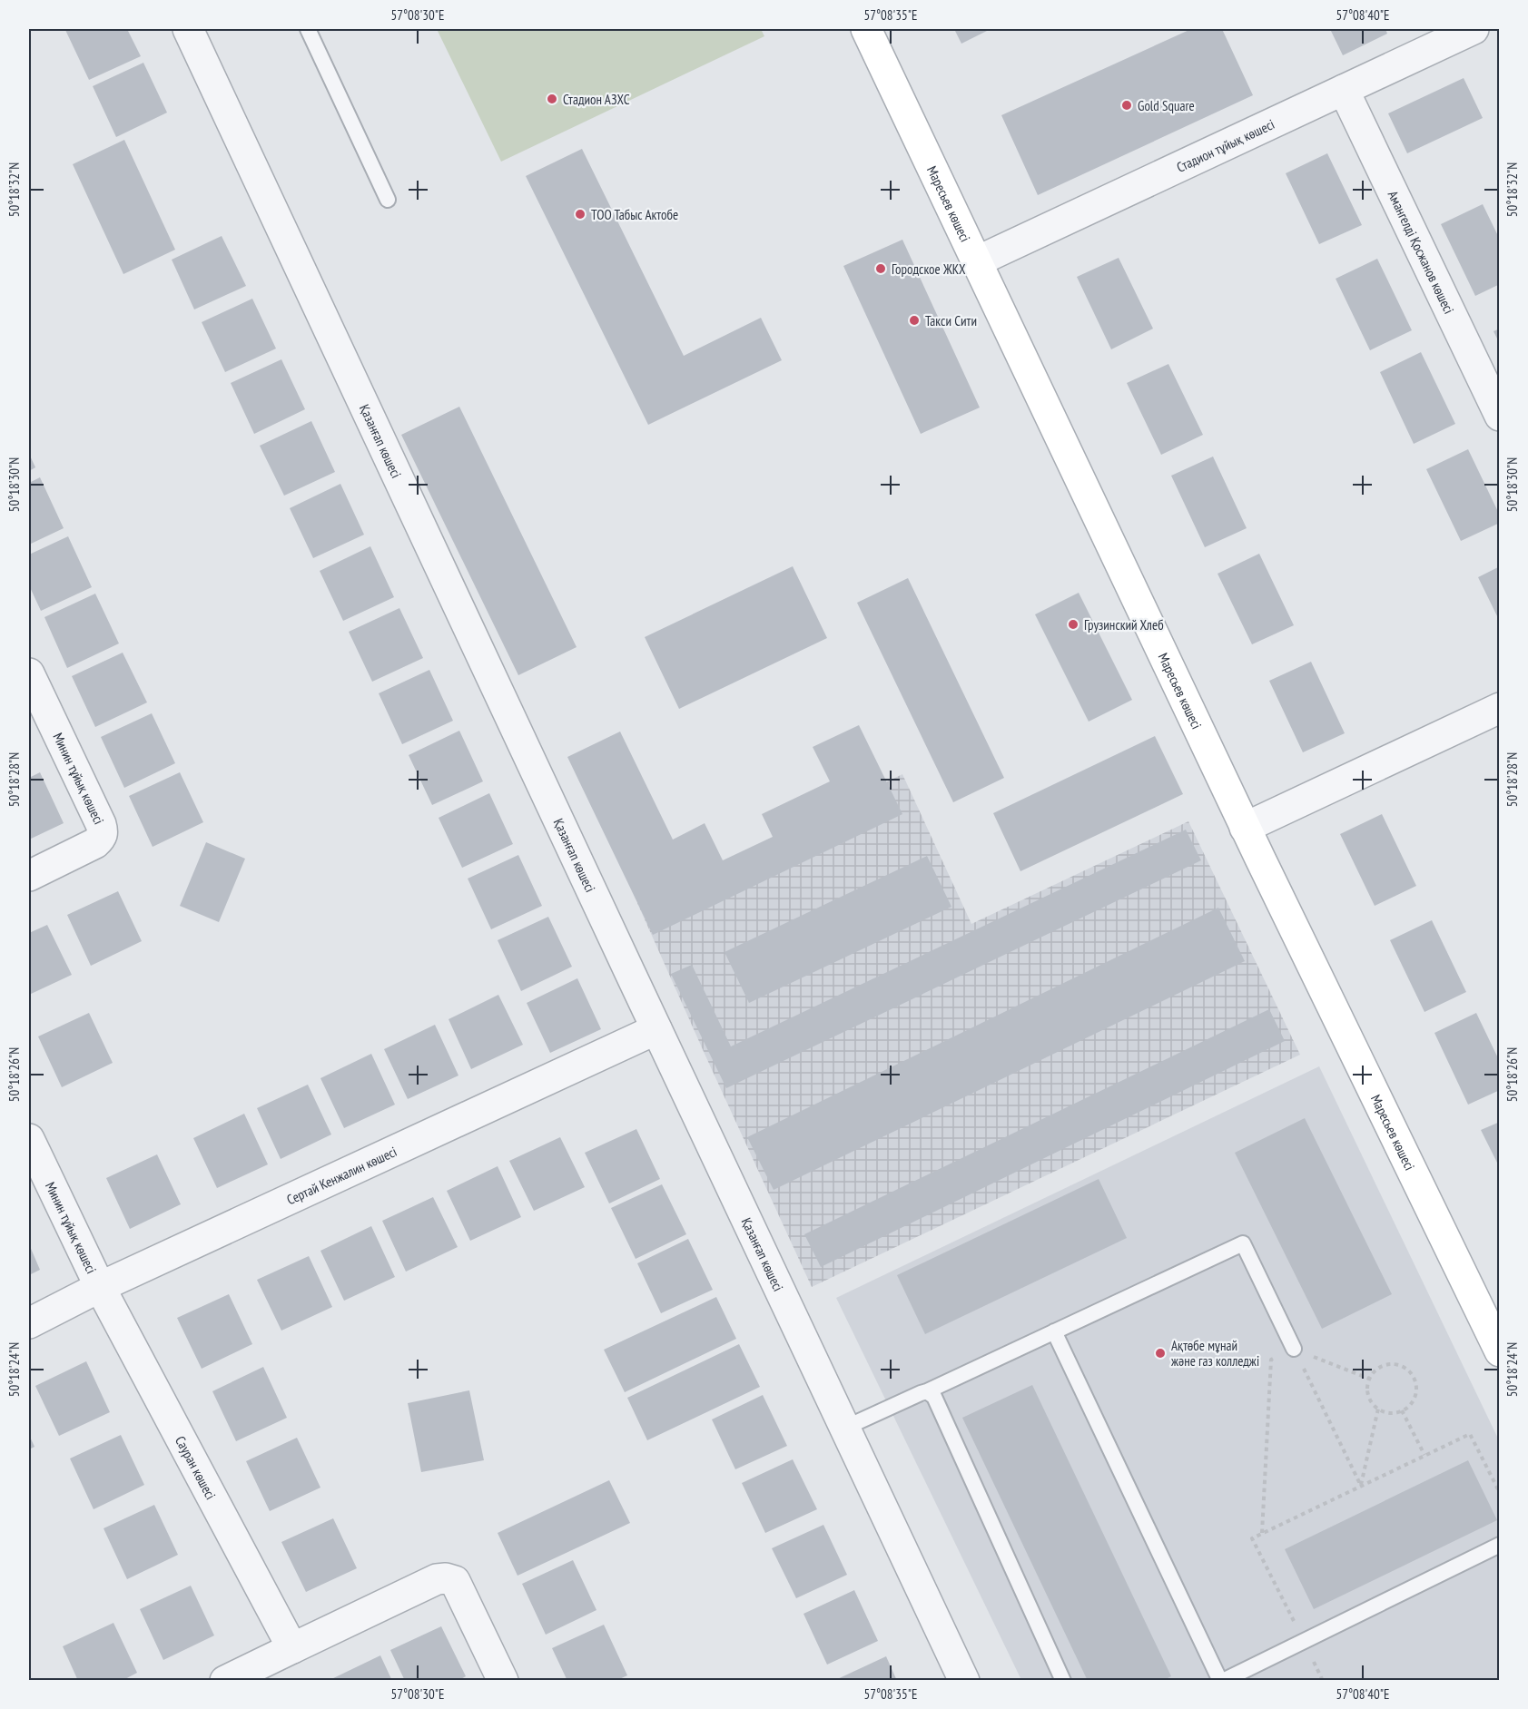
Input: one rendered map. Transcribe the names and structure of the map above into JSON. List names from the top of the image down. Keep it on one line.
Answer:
{"streets":{"main road":["Маресьев көшесі"],"street":["Стадион тұйық көшесі","Амангелді Қосжанов көшесі","Қазанғап көшесі","Минин тұйық көшесі","Сертай Кенжалин көшесі","Сауран көшесі"]},"crossings":[["Стадион тұйық көшесі","Маресьев көшесі"],["Стадион тұйық көшесі","Амангелді Қосжанов көшесі"],["Қазанғап көшесі","Сертай Кенжалин көшесі"],["Минин тұйық көшесі","Сертай Кенжалин көшесі"],["Минин тұйық көшесі","Сауран көшесі"],["Сертай Кенжалин көшесі","Сауран көшесі"]],"places":["Стадион АЗХС","Gold Square","ТОО Табыс Актобе","Городское ЖКХ","Такси Сити","Грузинский Хлеб","Ақтөбе мұнай және газ колледжі"],"coordinates":["57°08'30\"E","57°08'35\"E","57°08'40\"E","50°18'32\"N","50°18'30\"N","50°18'28\"N","50°18'26\"N","50°18'24\"N"]}
